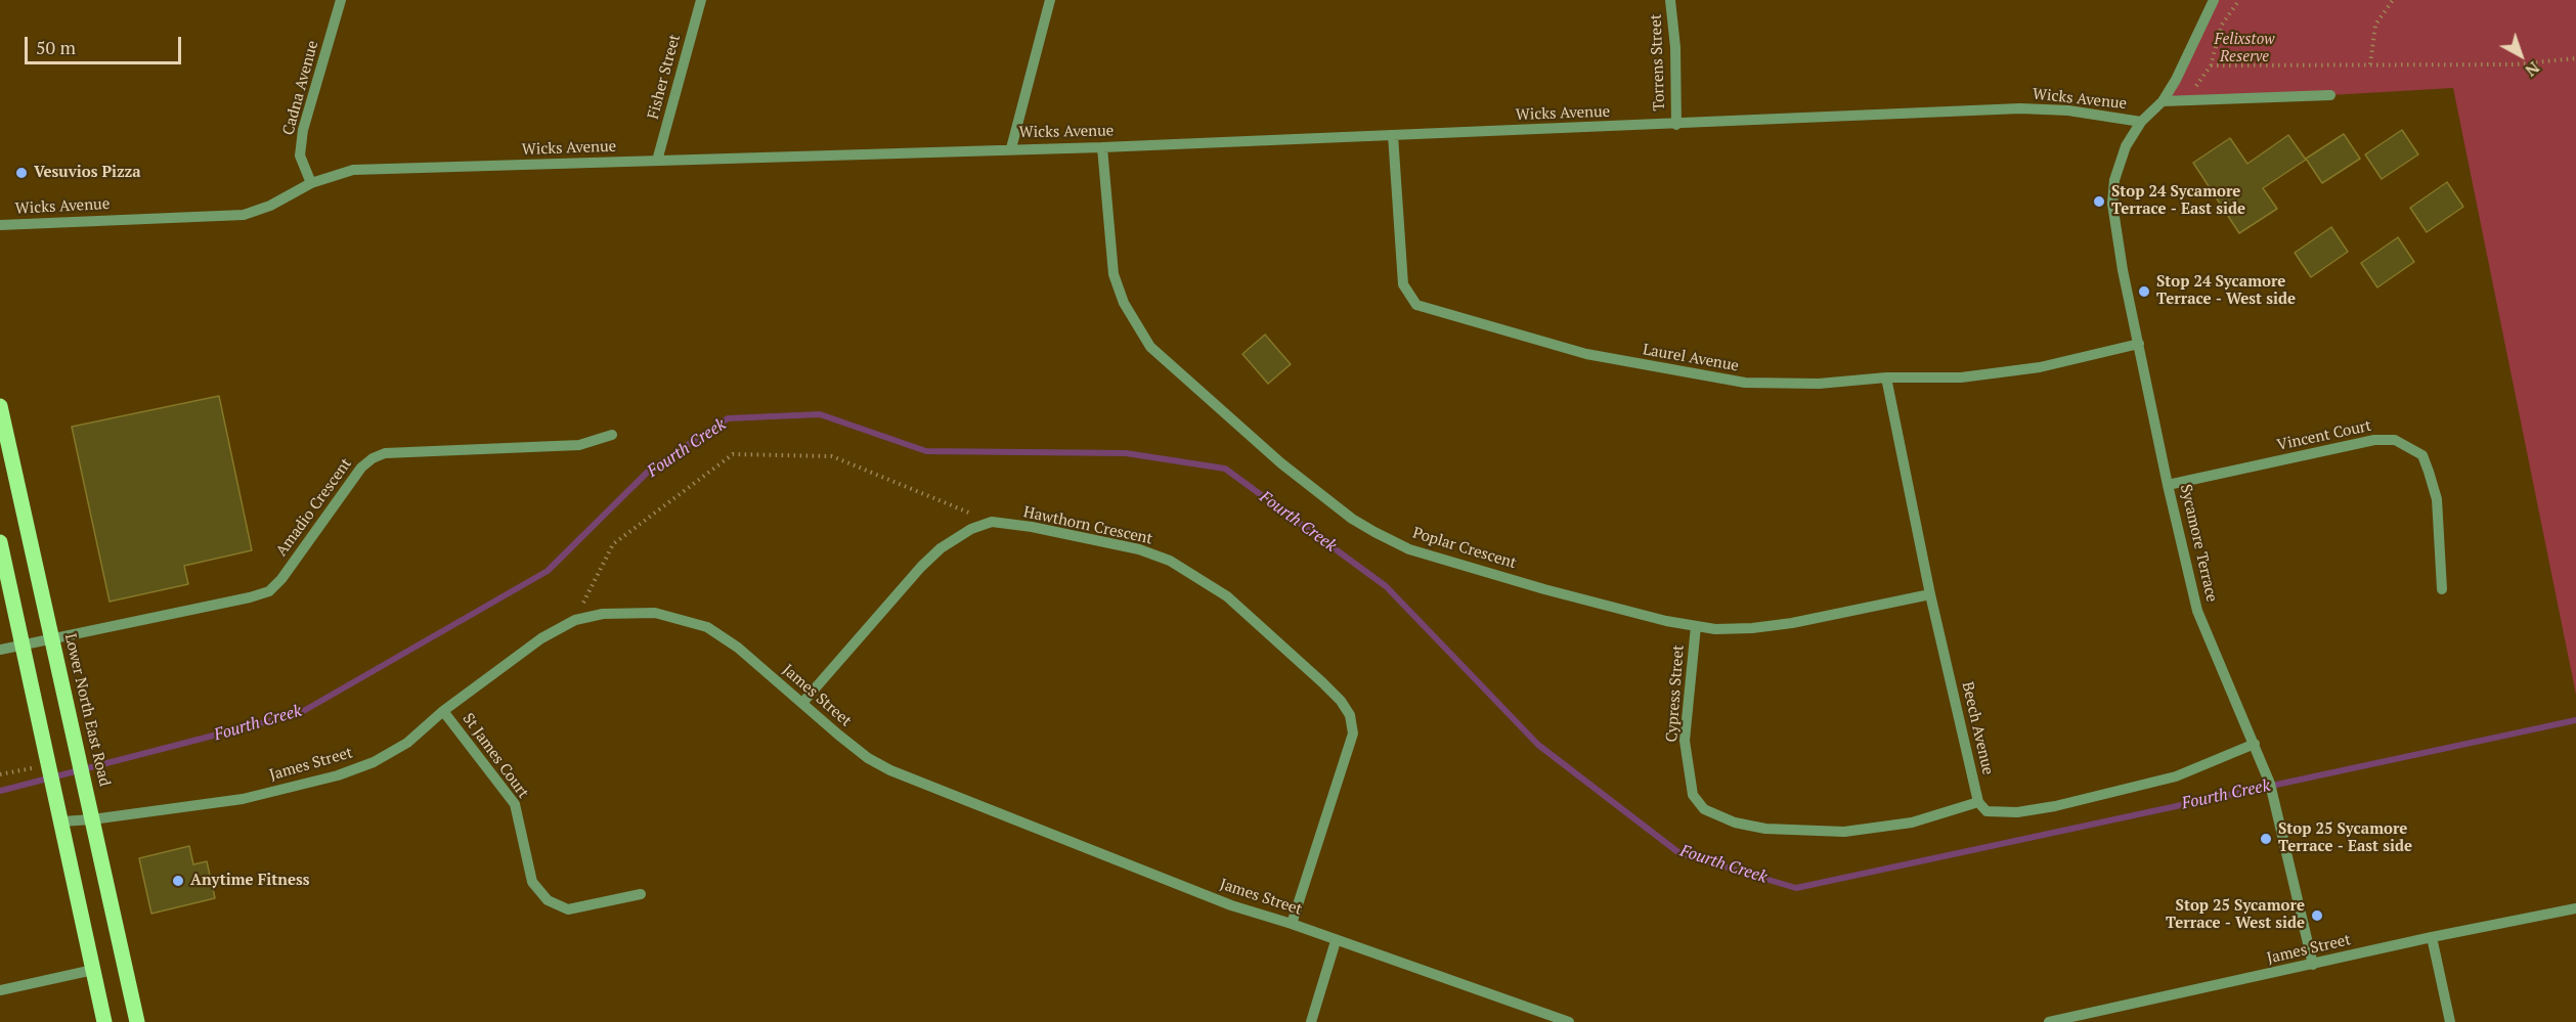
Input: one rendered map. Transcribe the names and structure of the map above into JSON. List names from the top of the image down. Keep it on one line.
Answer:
{"streets":{"main road":["Lower North East Road"],"street":["Torrens Street","Fisher Street","Cadna Avenue","Wicks Avenue","Laurel Avenue","Vincent Court","Amadio Crescent","Hawthorn Crescent","Sycamore Terrace","Poplar Crescent","Cypress Street","James Street","Beech Avenue","St James Court"]},"crossings":[["Torrens Street","Wicks Avenue"],["Fisher Street","Wicks Avenue"],["Cadna Avenue","Wicks Avenue"],["Wicks Avenue","Laurel Avenue"],["Wicks Avenue","Sycamore Terrace"],["Wicks Avenue","Poplar Crescent"],["Laurel Avenue","Sycamore Terrace"],["Laurel Avenue","Beech Avenue"],["Vincent Court","Sycamore Terrace"],["Amadio Crescent","Lower North East Road"],["Hawthorn Crescent","James Street"],["Sycamore Terrace","James Street"],["Poplar Crescent","Cypress Street"],["Poplar Crescent","Beech Avenue"],["Cypress Street","Beech Avenue"],["James Street","Lower North East Road"],["James Street","St James Court"]],"water":["Fourth Creek"],"parks":["Felixstow Reserve"],"places":["Vesuvios Pizza","Stop 24 Sycamore Terrace - East side","Stop 24 Sycamore Terrace - West side","Stop 25 Sycamore Terrace - East side","Anytime Fitness","Stop 25 Sycamore Terrace - West side"],"scale_bar":"50 m","north":"bottom right"}
